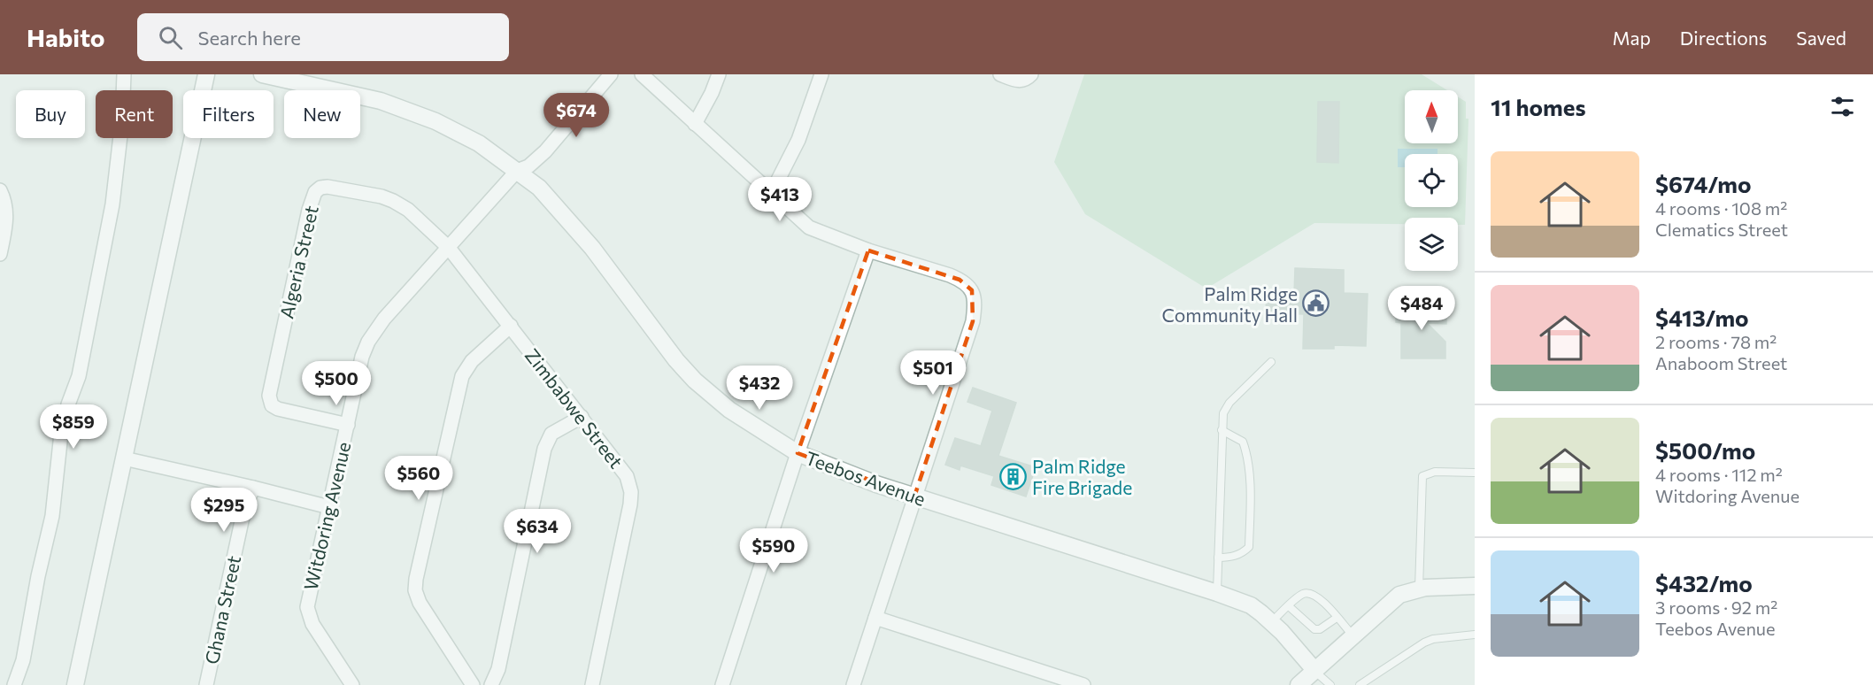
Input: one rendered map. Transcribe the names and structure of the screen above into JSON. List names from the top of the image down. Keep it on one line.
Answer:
{"streets":{"street":["Algeria Street","Zimbabwe Street","Teebos Avenue","Witdoring Avenue","Ghana Street"]},"crossings":[["Algeria Street","Zimbabwe Street"],["Algeria Street","Witdoring Avenue"],["Zimbabwe Street","Witdoring Avenue"],["Teebos Avenue","Witdoring Avenue"]],"places":{"public building":["Palm Ridge Community Hall"],"building":["Palm Ridge Fire Brigade"]},"north":"top","page":{"header":"Habito","search":"Search here","nav":["Map","Directions","Saved"],"heading":"11 homes","chip":["Buy","Rent","Filters","New"],"price":["$674","$413","$484","$501","$500","$432","$859","$560","$295","$634","$590"],"list":[{"name":"$674/mo","note":"4 rooms · 108 m² · Clematics Street"},{"name":"$413/mo","note":"2 rooms · 78 m² · Anaboom Street"},{"name":"$500/mo","note":"4 rooms · 112 m² · Witdoring Avenue"},{"name":"$432/mo","note":"3 rooms · 92 m² · Teebos Avenue"}]}}
